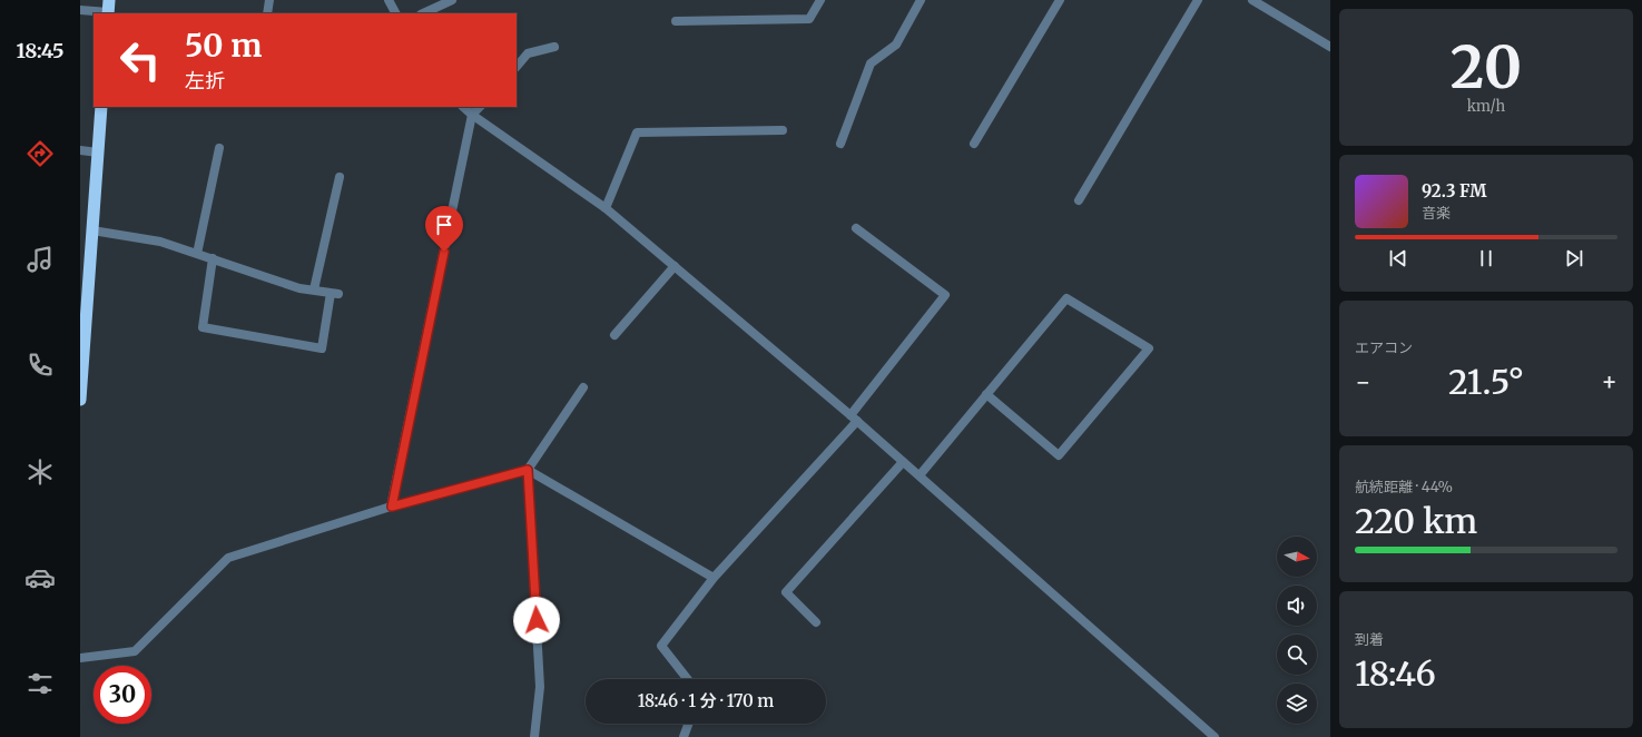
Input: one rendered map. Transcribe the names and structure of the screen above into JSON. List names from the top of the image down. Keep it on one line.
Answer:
{"north":"right","page":{"tabs":"18:45","tile":[["20","km/h"],"エアコン",["航続距離 · 44%","220 km"],["到着","18:46"]],"turn":["50 m","左折"],"song":["92.3 FM","音楽"],"heat":["−","21.5°","+"],"limit":"30","trip":"18:46 · 1 分 · 170 m"}}
